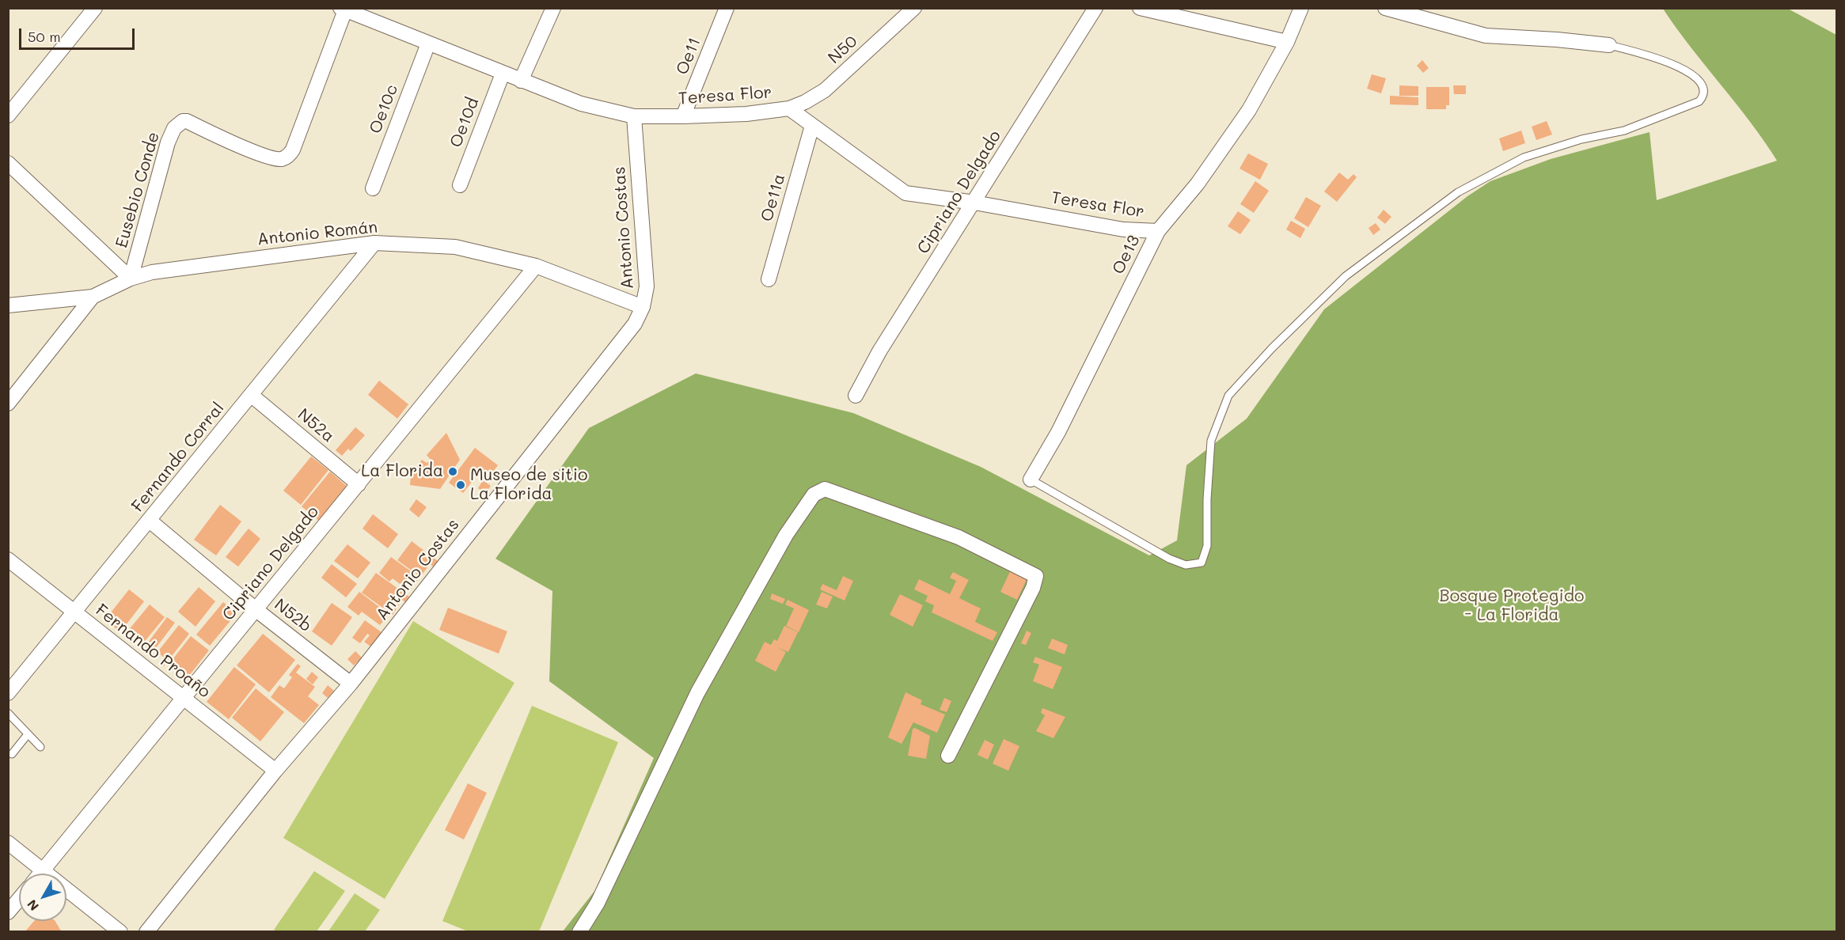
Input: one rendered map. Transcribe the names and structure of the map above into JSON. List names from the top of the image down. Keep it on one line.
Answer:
{"streets":{"street":["N50","Oe11","Teresa Flor","Oe10c","Oe10d","Eusebio Conde","Cipriano Delgado","Oe11a","Antonio Costas","Antonio Román","Oe13","N52a","Fernando Corral","N52b","Fernando Proaño"]},"crossings":[["N50","Teresa Flor"],["Oe11","Teresa Flor"],["Teresa Flor","Oe10c"],["Teresa Flor","Oe10d"],["Teresa Flor","Eusebio Conde"],["Teresa Flor","Cipriano Delgado"],["Teresa Flor","Oe11a"],["Teresa Flor","Antonio Costas"],["Teresa Flor","Oe13"],["Eusebio Conde","Antonio Román"],["Cipriano Delgado","Antonio Román"],["Cipriano Delgado","N52a"],["Cipriano Delgado","N52b"],["Cipriano Delgado","Fernando Proaño"],["Antonio Costas","Antonio Román"],["Antonio Costas","N52b"],["Antonio Costas","Fernando Proaño"],["Antonio Román","Fernando Corral"],["N52a","Fernando Corral"],["Fernando Corral","N52b"],["Fernando Corral","Fernando Proaño"]],"parks":["Bosque Protegido - La Florida"],"places":["La Florida","Museo de sitio La Florida"],"scale_bar":"50 m","north":"bottom left"}
